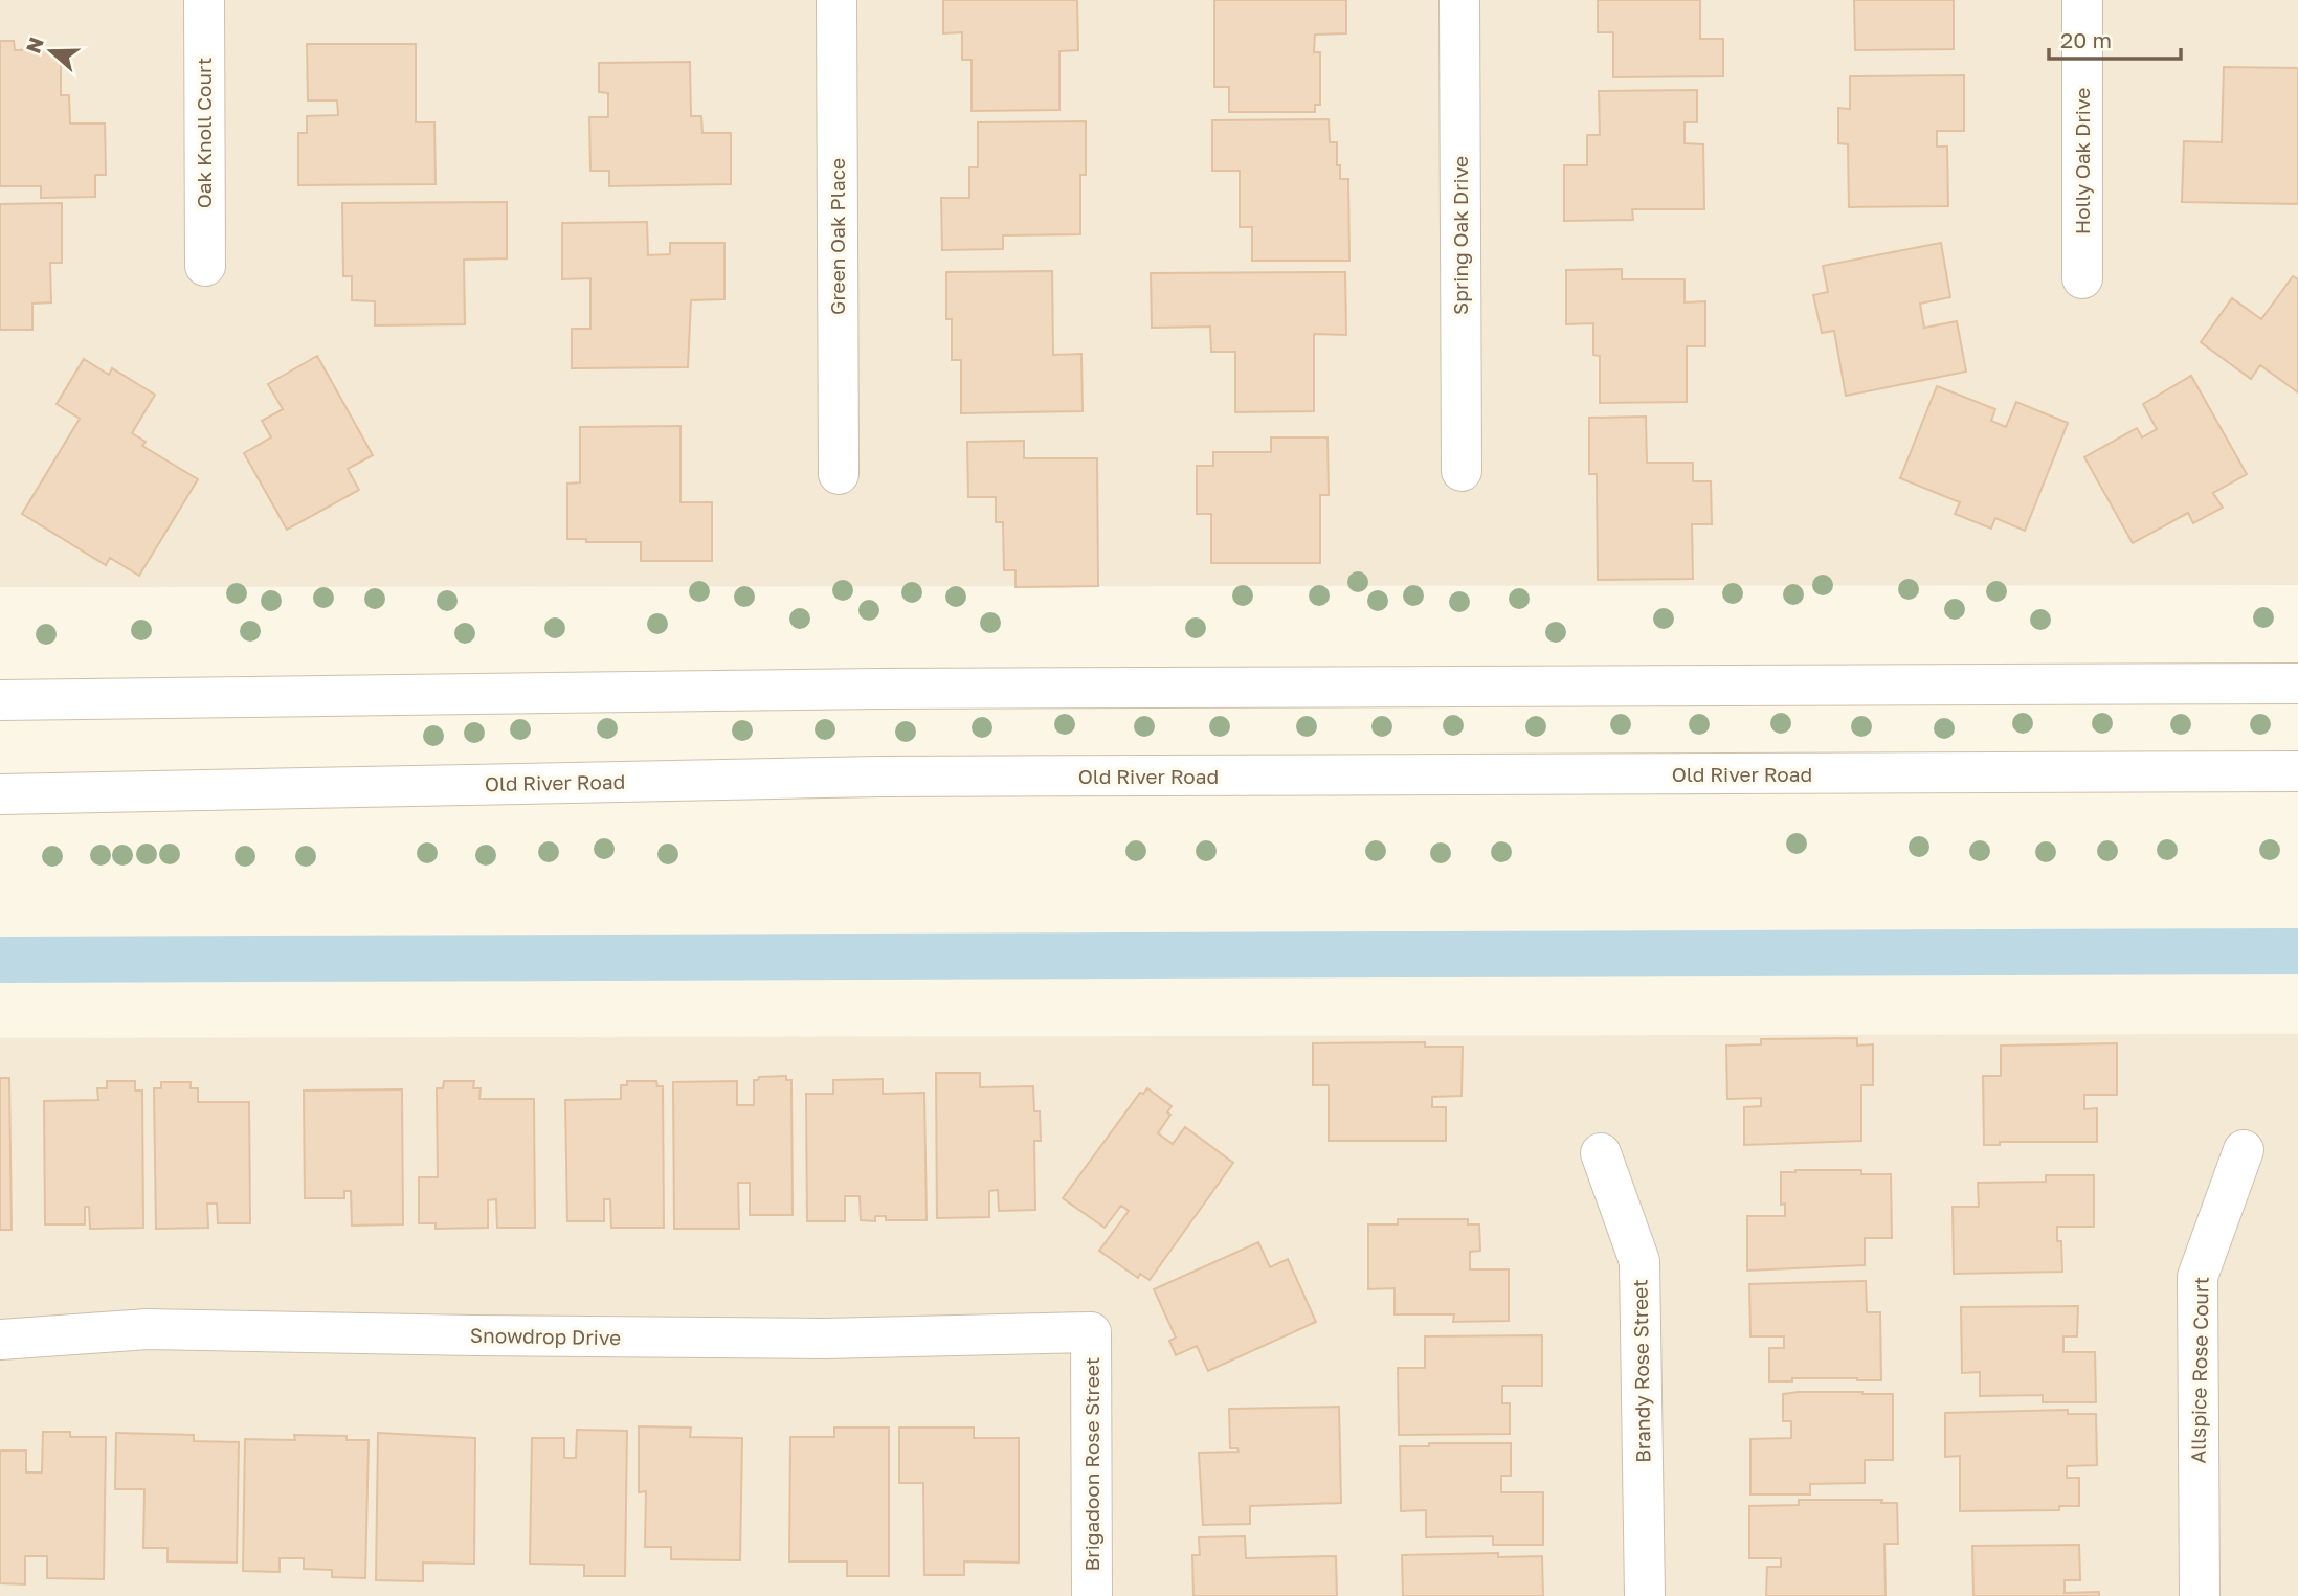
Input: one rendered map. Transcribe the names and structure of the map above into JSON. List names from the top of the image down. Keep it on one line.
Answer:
{"streets":{"main road":["Oak Knoll Court","Holly Oak Drive","Spring Oak Drive","Green Oak Place","Old River Road","Snowdrop Drive","Allspice Rose Court","Brandy Rose Street","Brigadoon Rose Street"]},"crossings":[["Snowdrop Drive","Brigadoon Rose Street"]],"scale_bar":"20 m","north":"left"}
